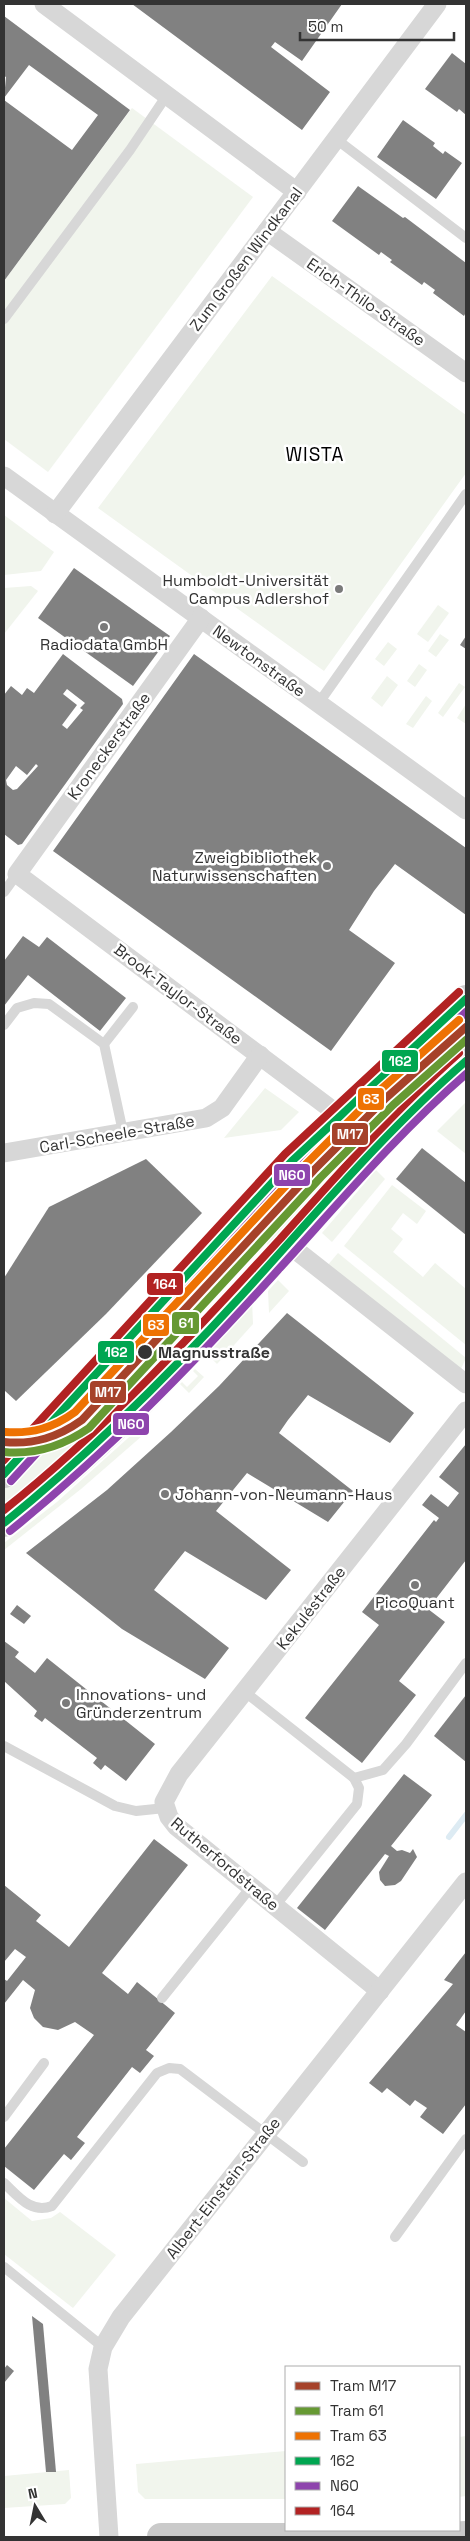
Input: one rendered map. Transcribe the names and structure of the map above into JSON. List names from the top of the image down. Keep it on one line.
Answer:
{"streets":{"street":["Zum Großen Windkanal","Erich-Thilo-Straße","Newtonstraße","Kroneckerstraße","Brook-Taylor-Straße","Carl-Scheele-Straße","Kekuléstraße","Rutherfordstraße","Albert-Einstein-Straße"]},"crossings":[["Zum Großen Windkanal","Erich-Thilo-Straße"],["Zum Großen Windkanal","Newtonstraße"],["Newtonstraße","Kroneckerstraße"],["Kroneckerstraße","Brook-Taylor-Straße"],["Brook-Taylor-Straße","Carl-Scheele-Straße"],["Kekuléstraße","Rutherfordstraße"],["Rutherfordstraße","Albert-Einstein-Straße"]],"districts":["WISTA"],"places":["Humboldt-Universität Campus Adlershof","Radiodata GmbH","Zweigbibliothek Naturwissenschaften","Magnusstraße","Johann-von-Neumann-Haus","PicoQuant","Innovations- und Gründerzentrum"],"lines":["transit line 164","transit line 162","transit line N60","tram line 63","tram line M17","tram line 61"],"legend":["Tram M17","Tram 61","Tram 63","162","N60","164"],"scale_bar":"50 m","north":"top"}
